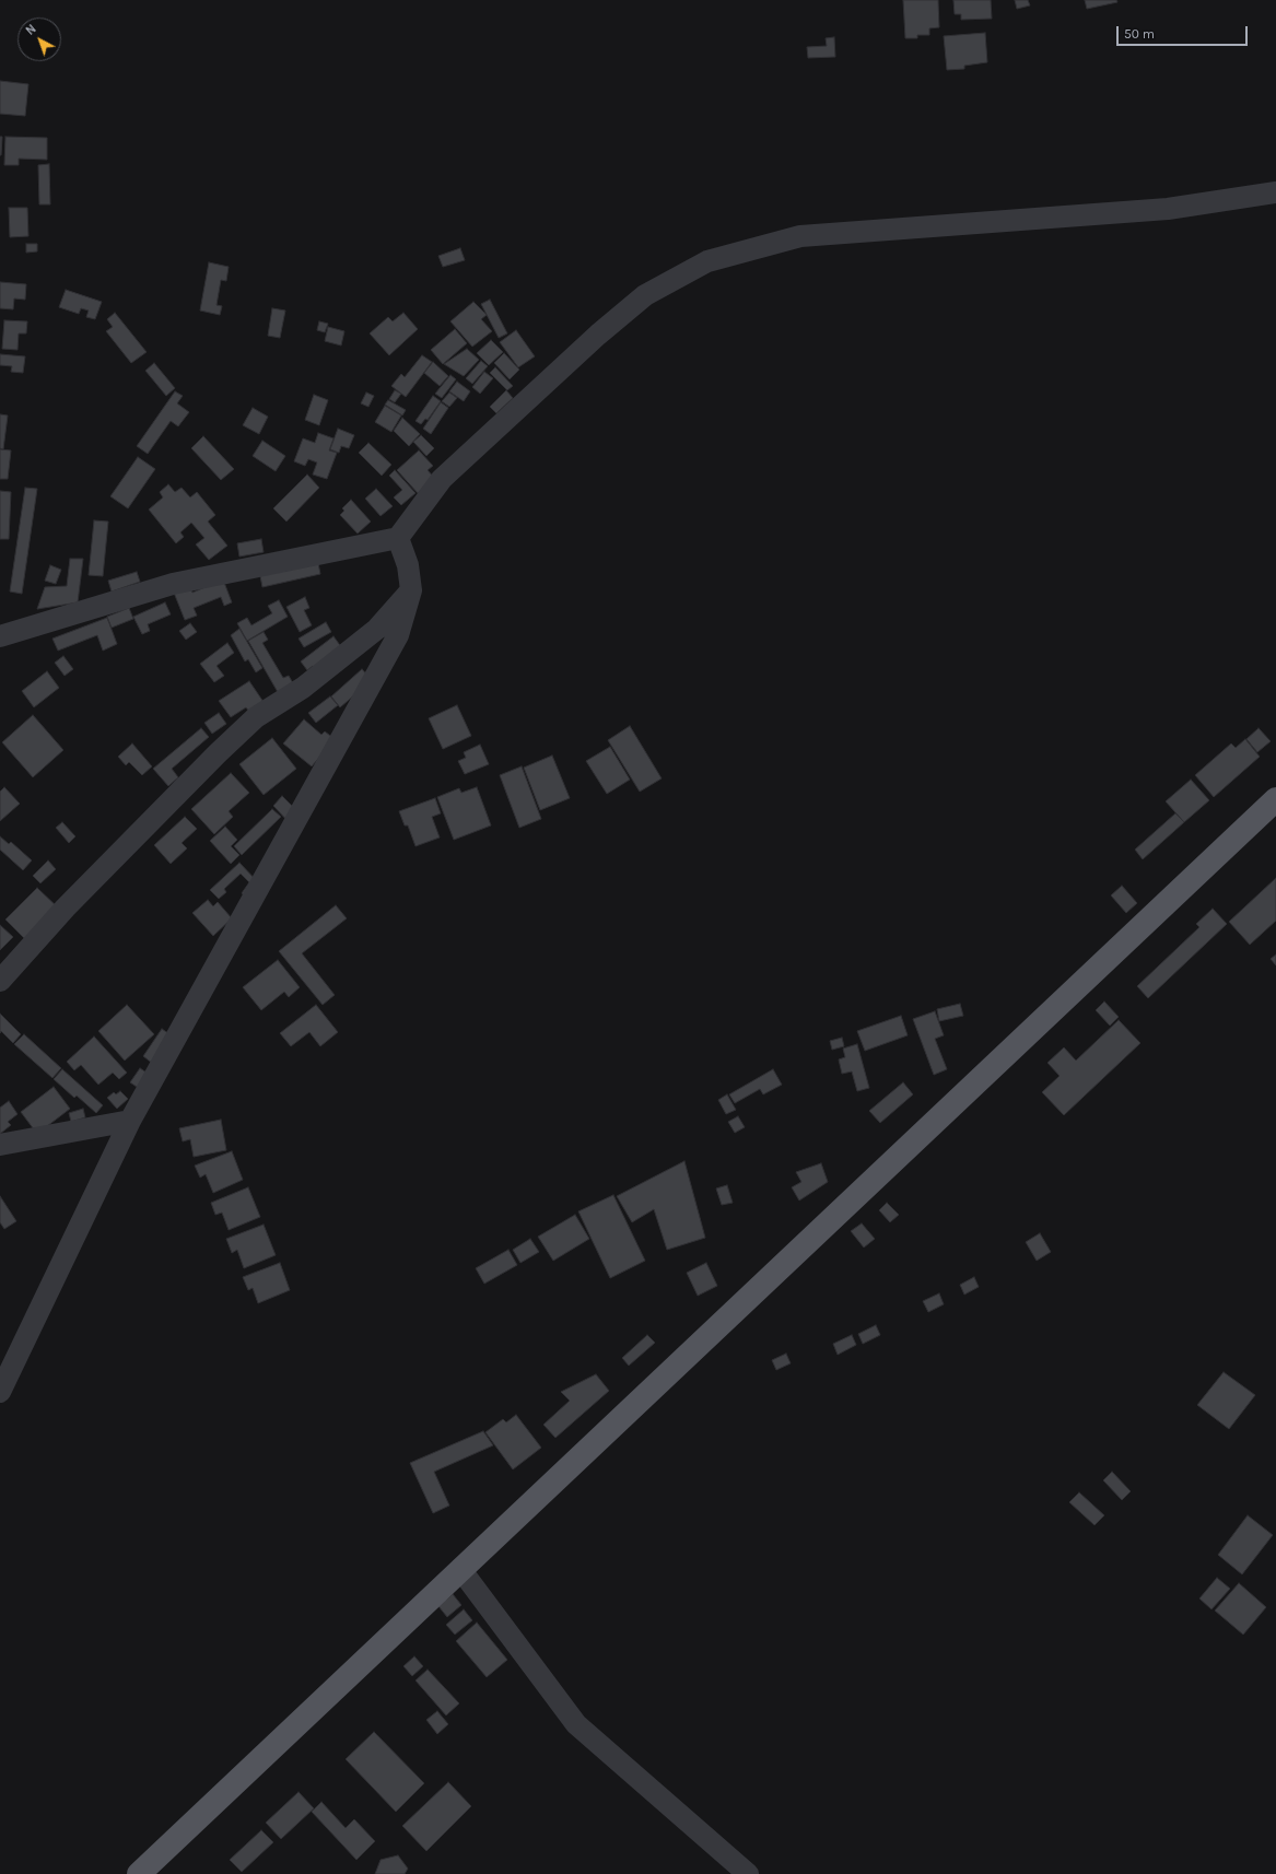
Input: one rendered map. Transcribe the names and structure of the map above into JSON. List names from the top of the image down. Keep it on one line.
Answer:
{"scale_bar":"50 m","north":"top left"}
